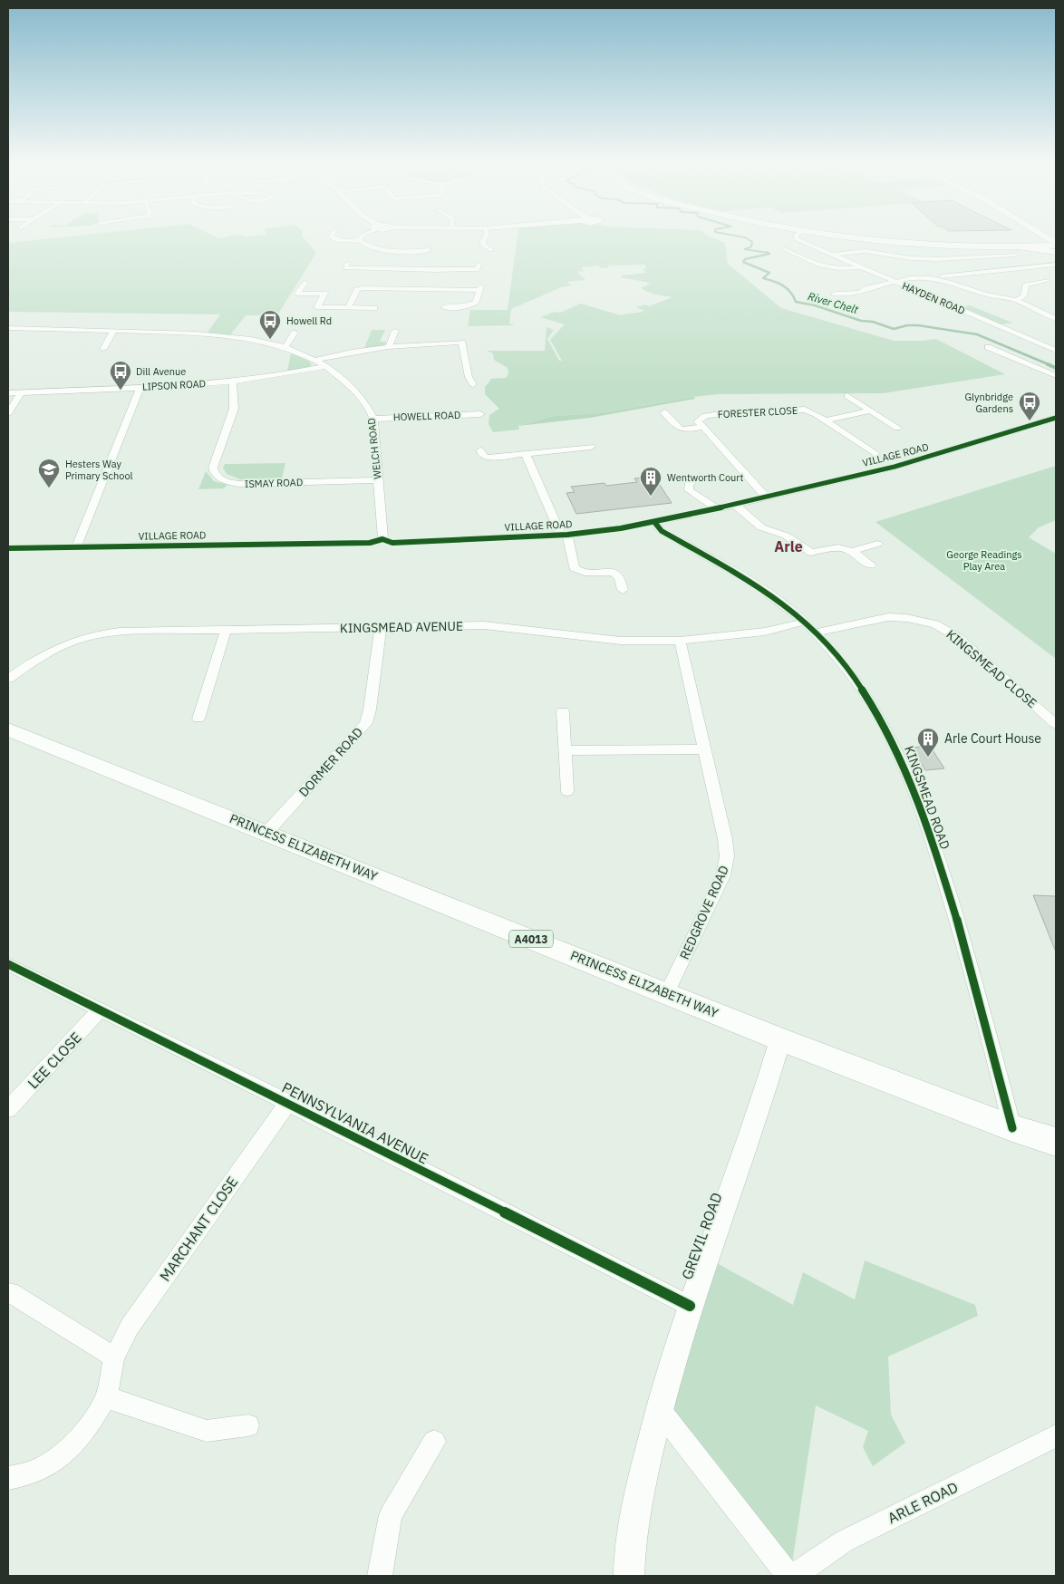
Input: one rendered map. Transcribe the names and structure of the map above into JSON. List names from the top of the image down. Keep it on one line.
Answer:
{"streets":{"main road":["PRINCESS ELIZABETH WAY","A4013"],"street":["HAYDEN ROAD","LIPSON ROAD","FORESTER CLOSE","HOWELL ROAD","WELCH ROAD","VILLAGE ROAD","ISMAY ROAD","KINGSMEAD AVENUE","KINGSMEAD CLOSE","DORMER ROAD","KINGSMEAD ROAD","REDGROVE ROAD","LEE CLOSE","PENNSYLVANIA AVENUE","MARCHANT CLOSE","GREVIL ROAD","ARLE ROAD"]},"crossings":[["LIPSON ROAD","WELCH ROAD"],["LIPSON ROAD","ISMAY ROAD"],["FORESTER CLOSE","VILLAGE ROAD"],["HOWELL ROAD","WELCH ROAD"],["WELCH ROAD","VILLAGE ROAD"],["WELCH ROAD","ISMAY ROAD"],["VILLAGE ROAD","KINGSMEAD ROAD"],["KINGSMEAD AVENUE","DORMER ROAD"],["KINGSMEAD AVENUE","KINGSMEAD ROAD"],["KINGSMEAD AVENUE","REDGROVE ROAD"],["KINGSMEAD CLOSE","KINGSMEAD ROAD"],["DORMER ROAD","PRINCESS ELIZABETH WAY"],["KINGSMEAD ROAD","PRINCESS ELIZABETH WAY"],["PRINCESS ELIZABETH WAY","REDGROVE ROAD"],["PRINCESS ELIZABETH WAY","GREVIL ROAD"],["LEE CLOSE","PENNSYLVANIA AVENUE"],["PENNSYLVANIA AVENUE","MARCHANT CLOSE"],["PENNSYLVANIA AVENUE","GREVIL ROAD"]],"districts":["Arle"],"water":["River Chelt"],"parks":["George Readings Play Area"],"places":{"bus stop":["Howell Rd","Dill Avenue","Glynbridge Gardens"],"school or university":["Hesters Way Primary School"],"building":["Wentworth Court","Arle Court House"]}}
